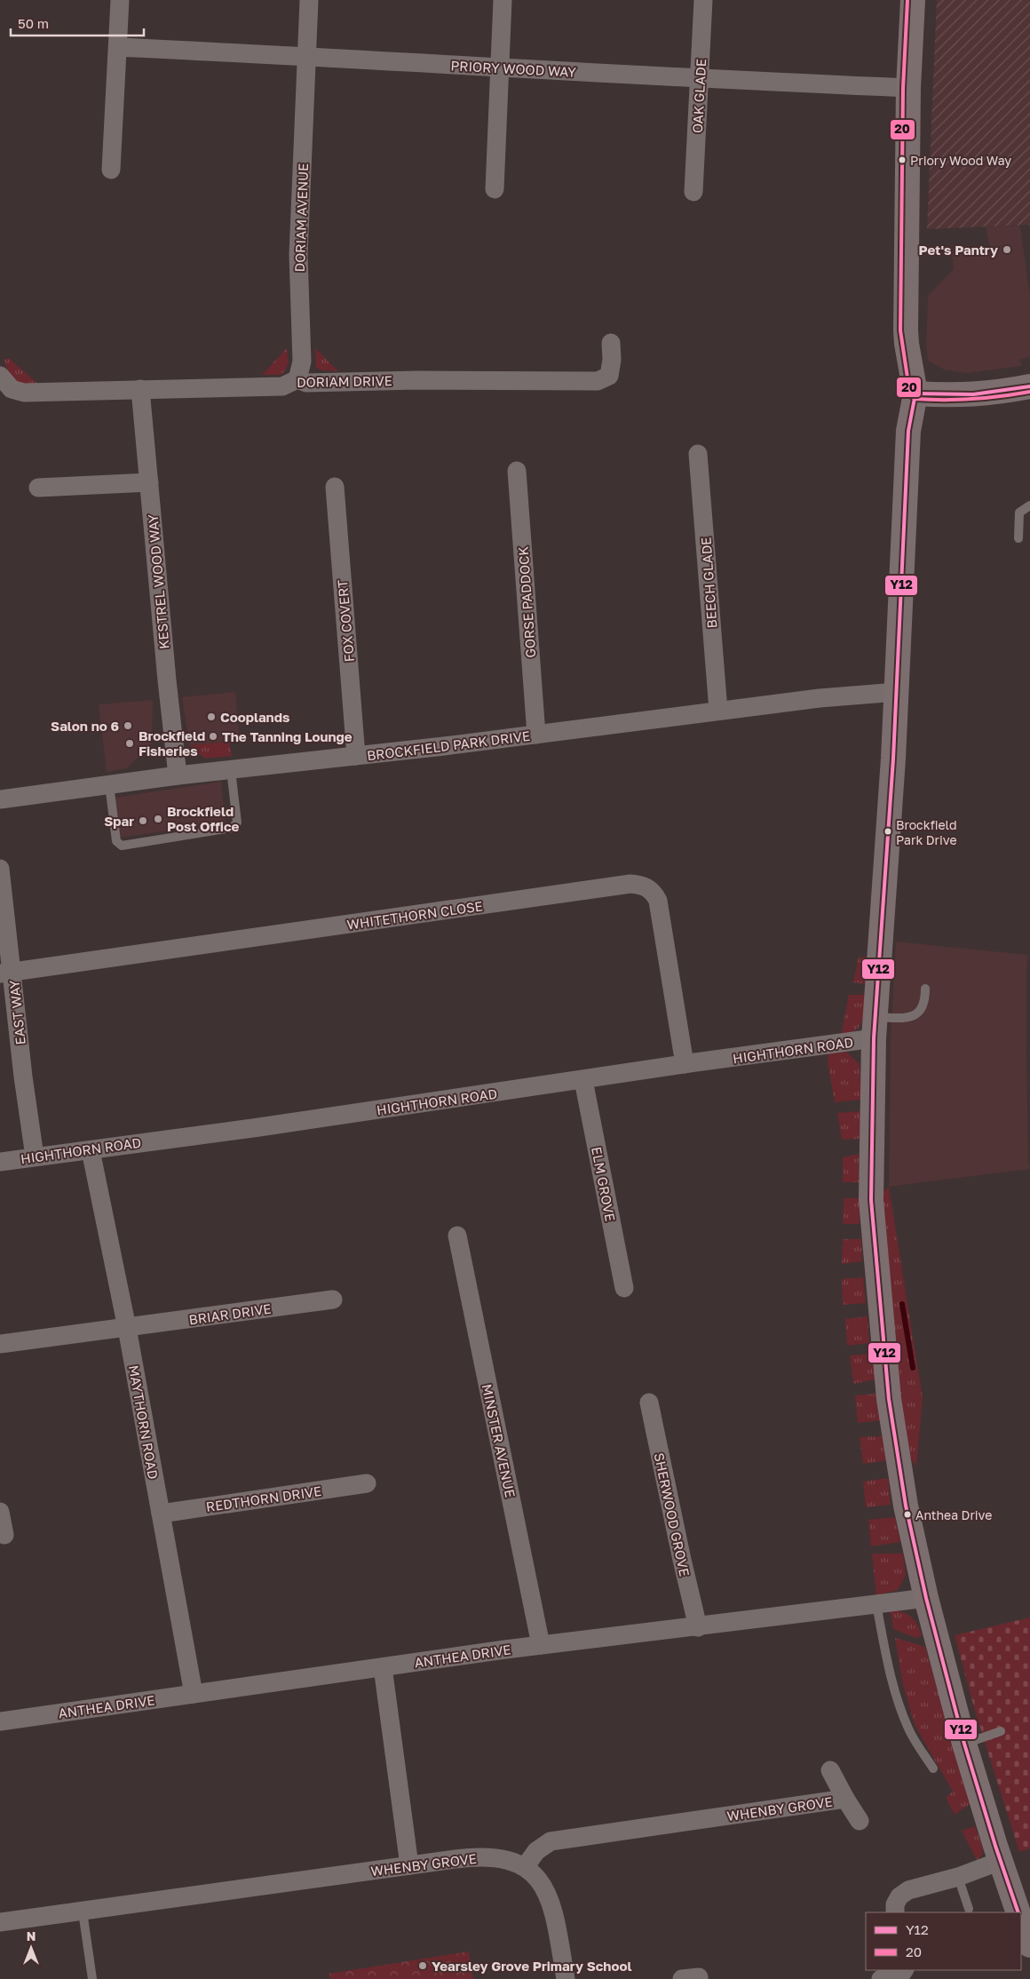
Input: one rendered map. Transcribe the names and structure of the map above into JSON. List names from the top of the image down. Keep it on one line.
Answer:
{"streets":{"street":["PRIORY WOOD WAY","OAK GLADE","DORIAM AVENUE","DORIAM DRIVE","KESTREL WOOD WAY","BEECH GLADE","GORSE PADDOCK","FOX COVERT","BROCKFIELD PARK DRIVE","WHITETHORN CLOSE","EAST WAY","HIGHTHORN ROAD","ELM GROVE","BRIAR DRIVE","MAYTHORN ROAD","MINSTER AVENUE","REDTHORN DRIVE","SHERWOOD GROVE","ANTHEA DRIVE","WHENBY GROVE"]},"crossings":[["PRIORY WOOD WAY","OAK GLADE"],["PRIORY WOOD WAY","DORIAM AVENUE"],["DORIAM AVENUE","DORIAM DRIVE"],["DORIAM DRIVE","KESTREL WOOD WAY"],["KESTREL WOOD WAY","BROCKFIELD PARK DRIVE"],["BEECH GLADE","BROCKFIELD PARK DRIVE"],["GORSE PADDOCK","BROCKFIELD PARK DRIVE"],["FOX COVERT","BROCKFIELD PARK DRIVE"],["WHITETHORN CLOSE","EAST WAY"],["WHITETHORN CLOSE","HIGHTHORN ROAD"],["EAST WAY","HIGHTHORN ROAD"],["HIGHTHORN ROAD","ELM GROVE"],["HIGHTHORN ROAD","MAYTHORN ROAD"],["BRIAR DRIVE","MAYTHORN ROAD"],["MAYTHORN ROAD","REDTHORN DRIVE"],["MAYTHORN ROAD","ANTHEA DRIVE"],["MINSTER AVENUE","ANTHEA DRIVE"],["SHERWOOD GROVE","ANTHEA DRIVE"]],"places":["Priory Wood Way","Pet's Pantry","Cooplands","Salon no 6","The Tanning Lounge","Brockfield Fisheries","Brockfield Post Office","Spar","Brockfield Park Drive","Anthea Drive","Yearsley Grove Primary School"],"lines":["transit line 20","transit line Y12"],"legend":["Y12","20"],"scale_bar":"50 m","north":"top"}
